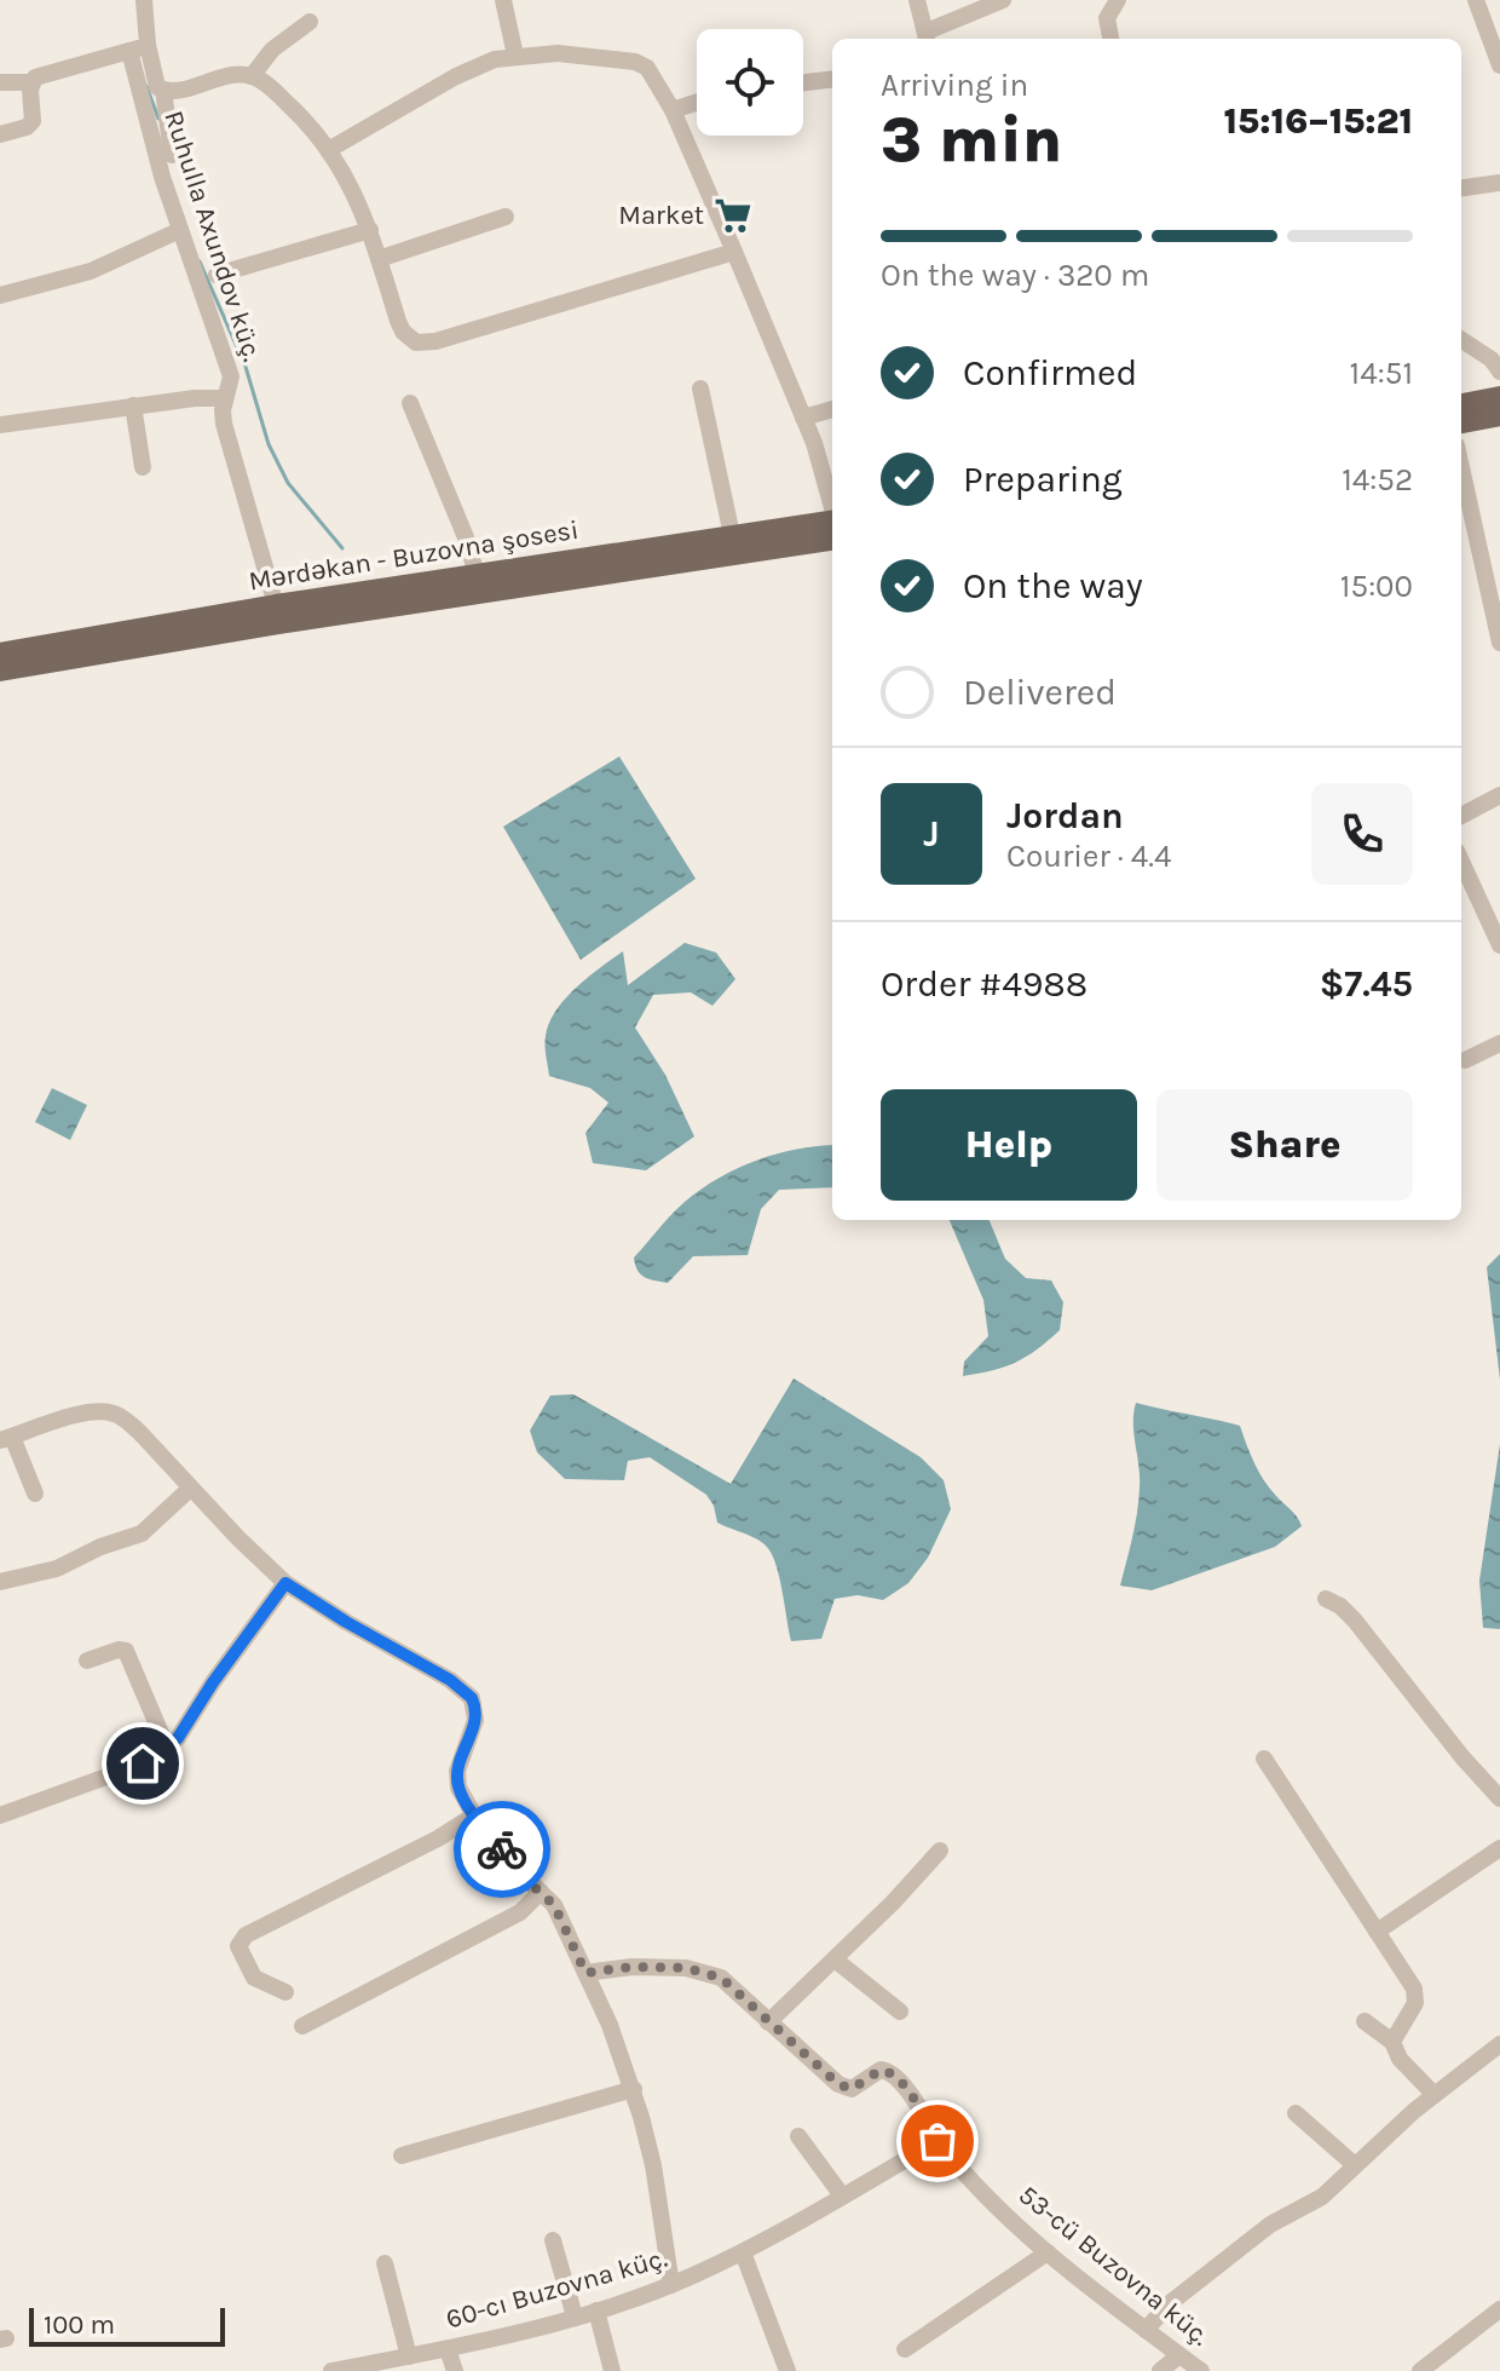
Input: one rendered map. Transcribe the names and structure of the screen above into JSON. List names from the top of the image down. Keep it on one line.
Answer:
{"streets":{"main road":["Mərdəkan - Buzovna şosesi"],"street":["Ruhulla Axundov küç.","53-cü Buzovna küç.","60-cı Buzovna küç."]},"crossings":[["Ruhulla Axundov küç.","Mərdəkan - Buzovna şosesi"],["53-cü Buzovna küç.","60-cı Buzovna küç."]],"places":{"supermarket":["Market"]},"scale_bar":"100 m","page":{"heading":["3 min","Arriving in","15:16–15:21"],"panel":["Jordan","Courier · 4.4","Order #4988","$7.45"],"bar":"On the way · 320 m","list":[["Confirmed","14:51"],["Preparing","14:52"],["On the way","15:00"],"Delivered"],"round":"J","buttons":["Help","Share"],"scale":"100 m"}}
